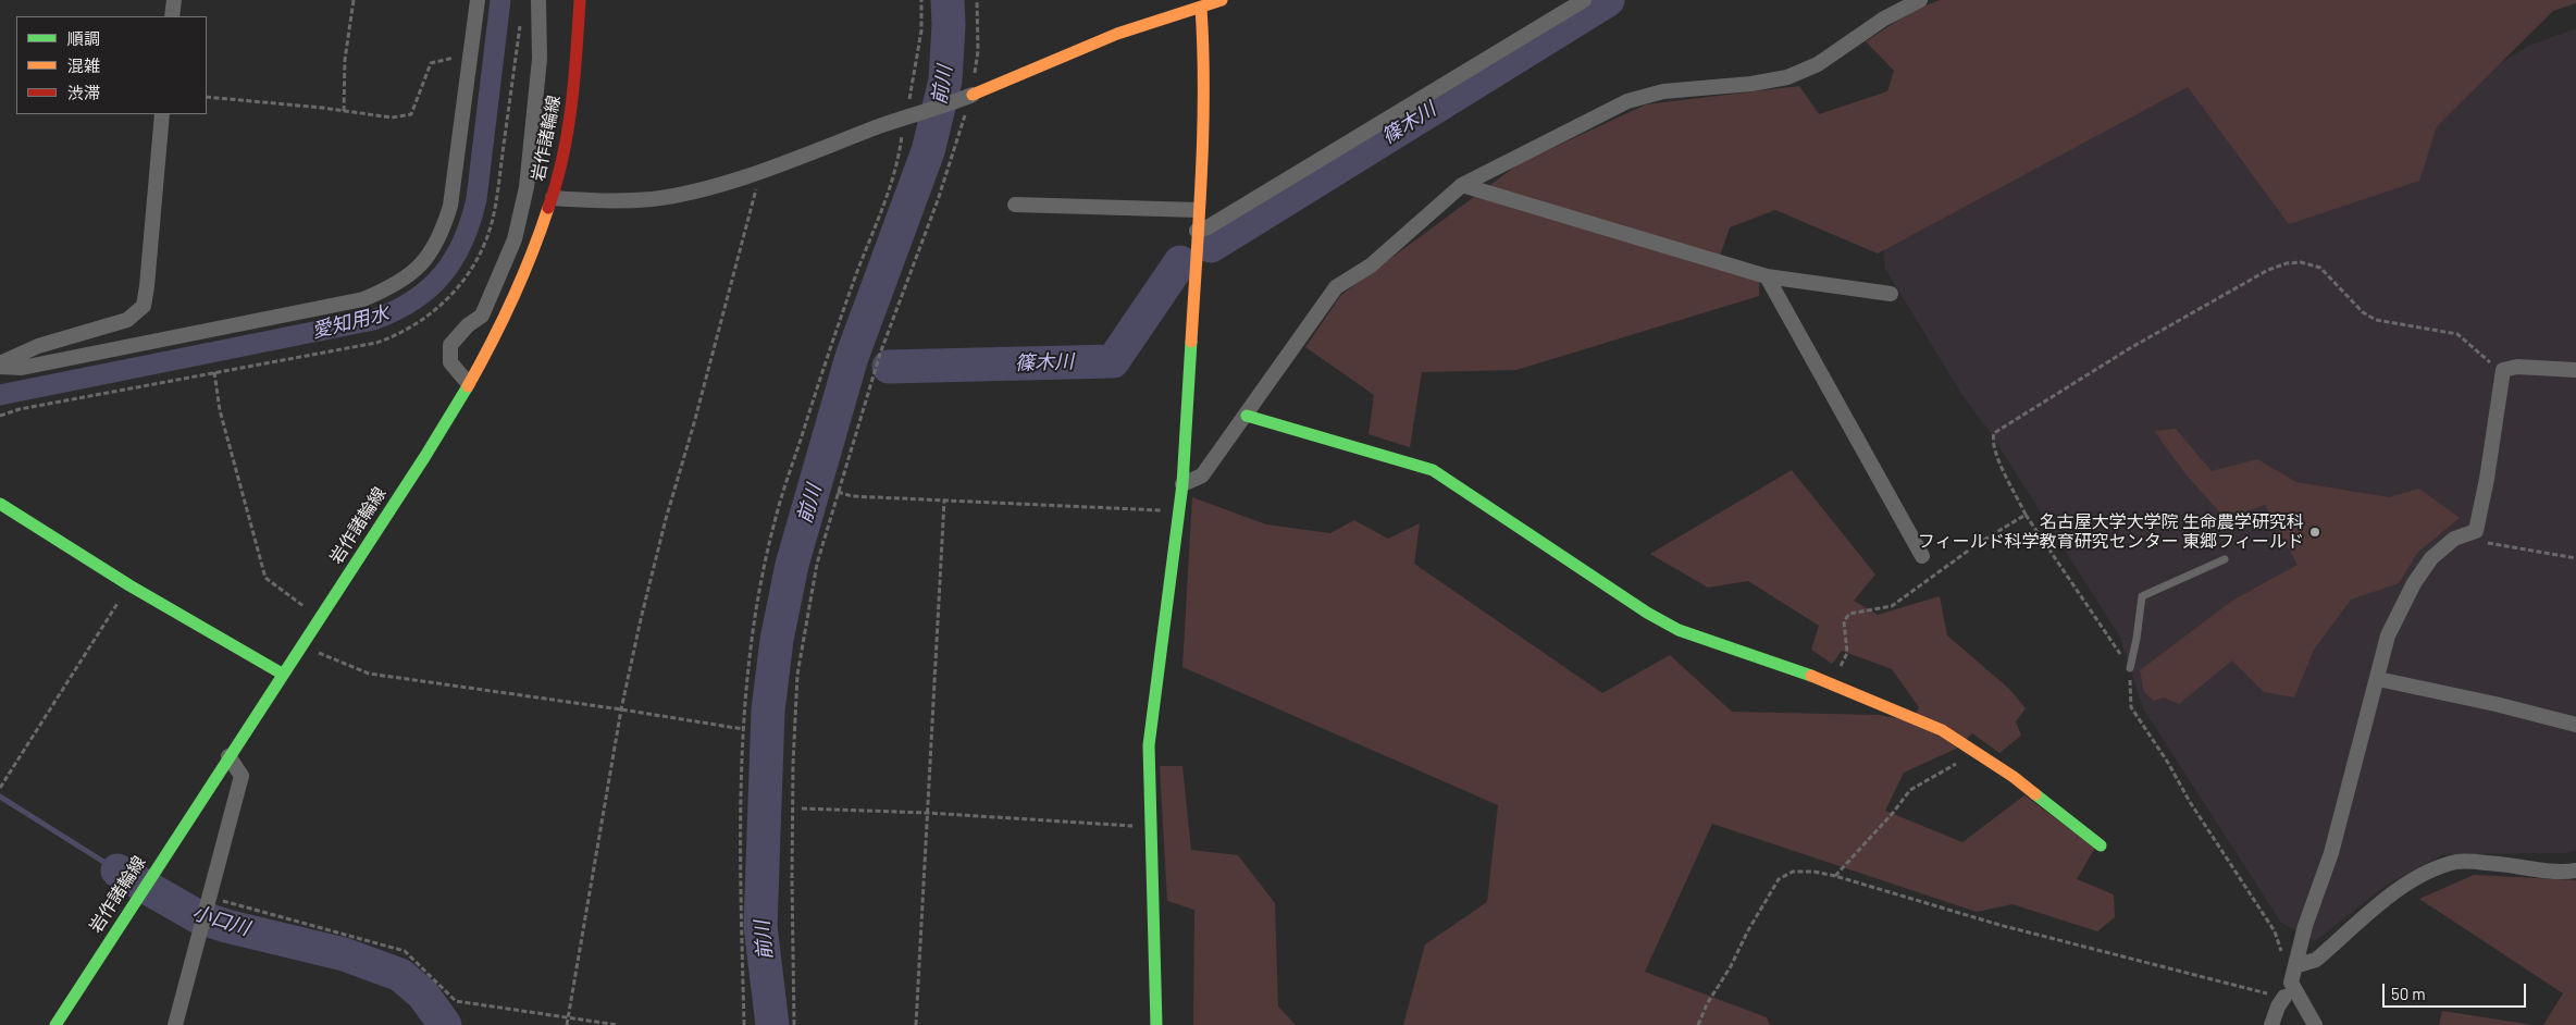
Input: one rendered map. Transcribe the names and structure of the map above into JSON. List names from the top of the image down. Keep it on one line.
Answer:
{"streets":{"street":["岩作諸輪線"]},"water":["前川","篠木川","愛知用水","小口川"],"places":["名古屋大学大学院 生命農学研究科 フィールド科学教育研究センター 東郷フィールド"],"legend":["順調","混雑","渋滞"],"scale_bar":"50 m"}
